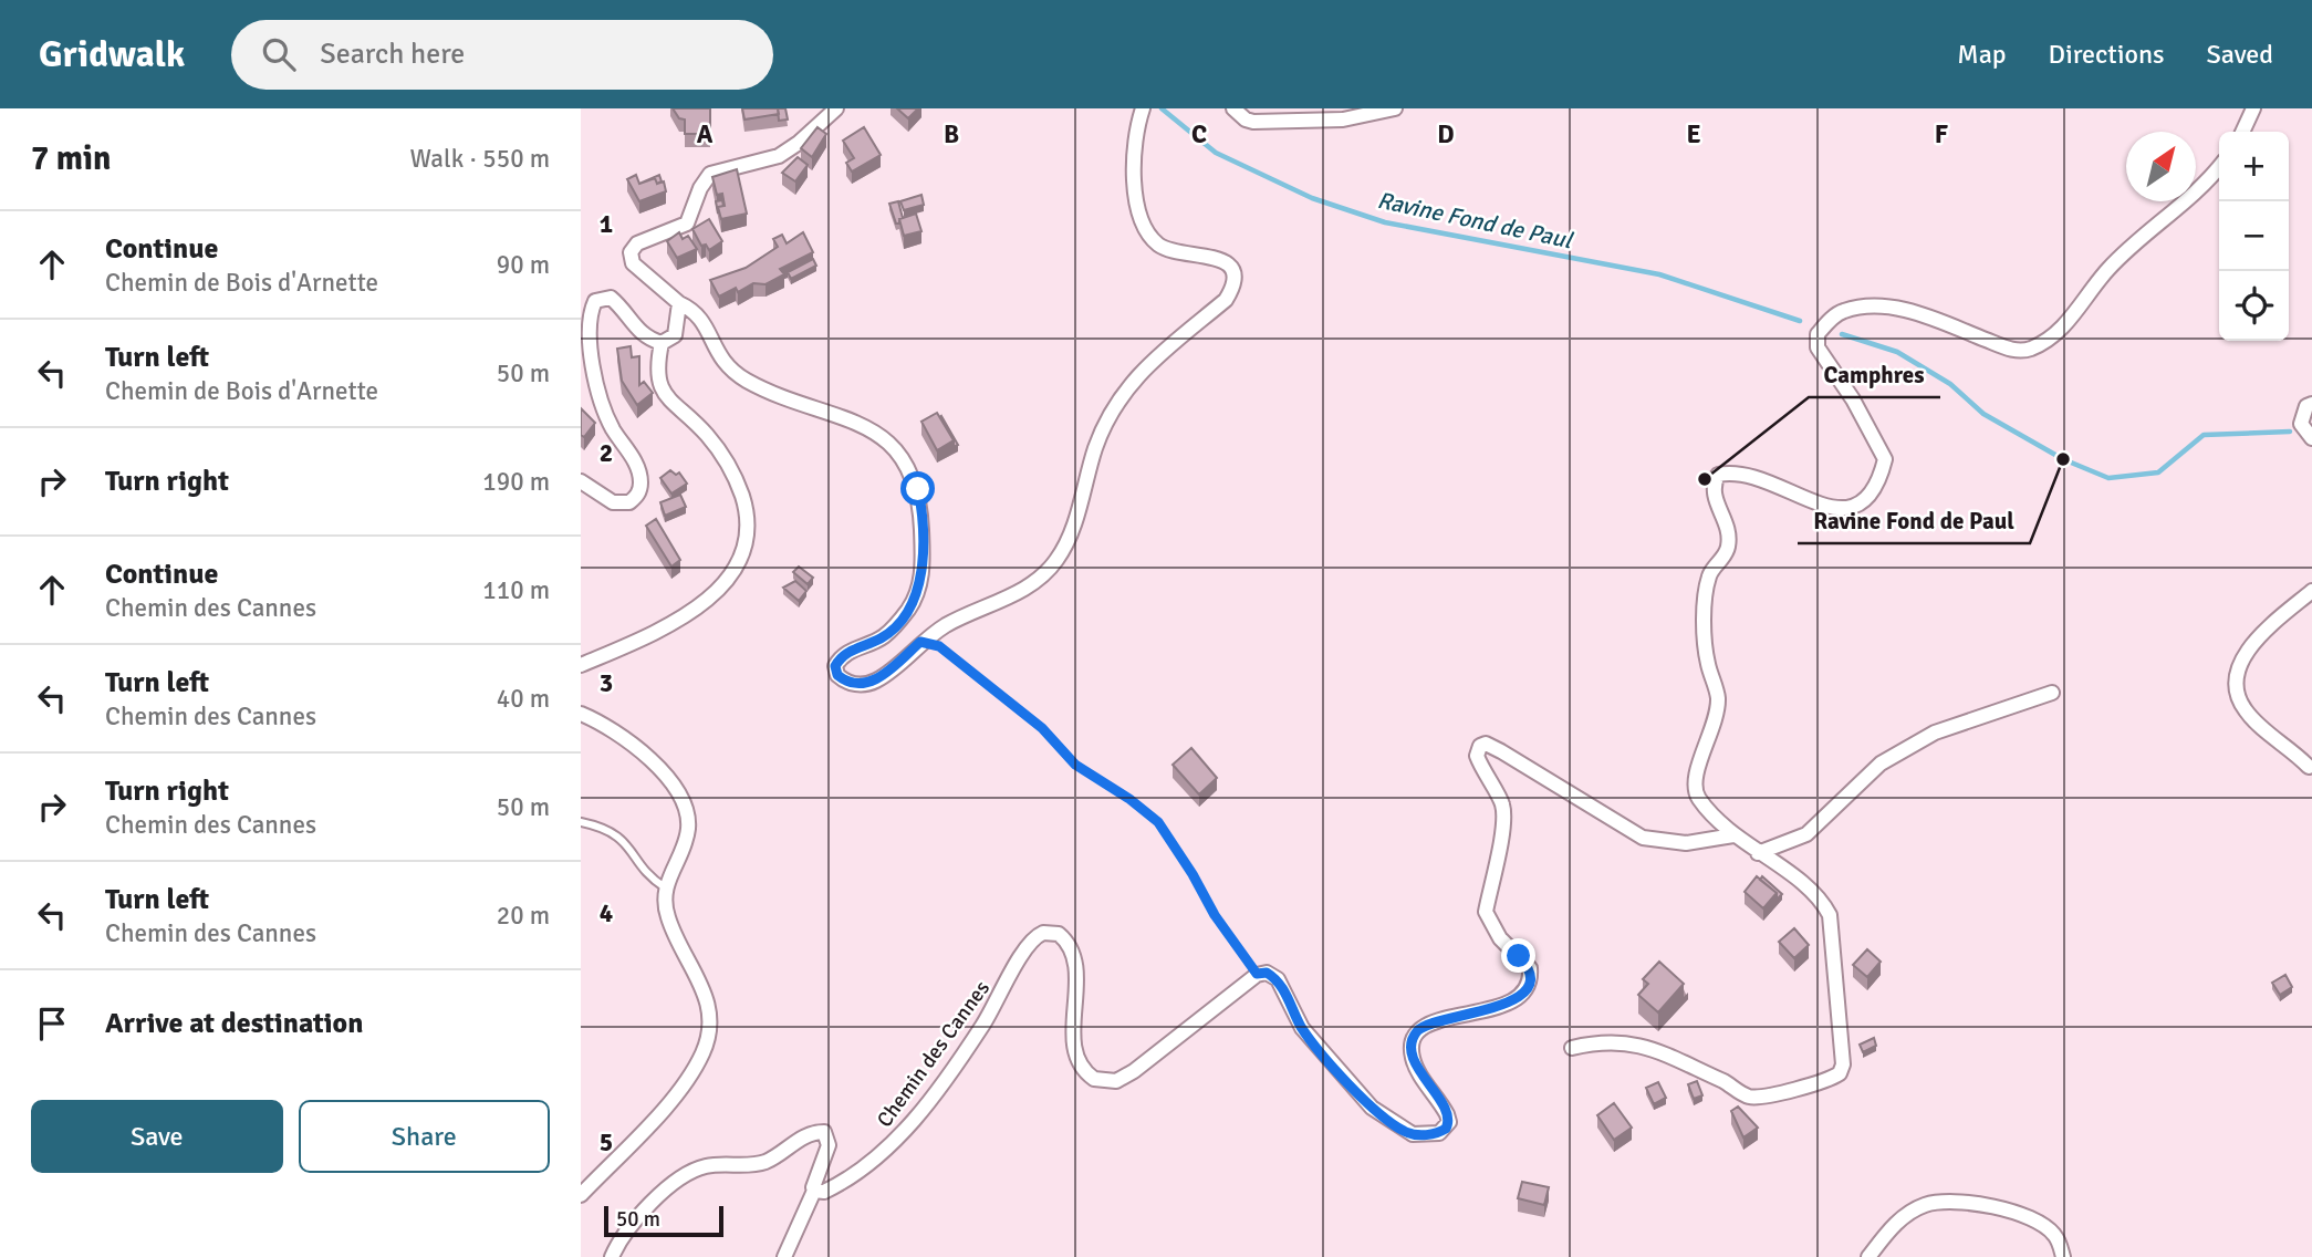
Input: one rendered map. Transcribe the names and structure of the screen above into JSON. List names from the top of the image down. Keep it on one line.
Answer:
{"streets":{"street":["Chemin des Cannes"]},"water":["Ravine Fond de Paul"],"places":["Ravine Fond de Paul","Camphres"],"scale_bar":"50 m","north":"top right","page":{"header":"Gridwalk","search":"Search here","nav":["Map","Directions","Saved"],"heading":["7 min","Walk · 550 m"],"map_buttons":["+","−"],"list":[["Continue","Chemin de Bois d'Arnette","90 m"],["Turn left","Chemin de Bois d'Arnette","50 m"],["Turn right","190 m"],["Continue","Chemin des Cannes","110 m"],["Turn left","Chemin des Cannes","40 m"],["Turn right","Chemin des Cannes","50 m"],["Turn left","Chemin des Cannes","20 m"],"Arrive at destination"],"buttons":["Save","Share"],"scale":"50 m"},"grid":{"columns":["A","B","C","D","E","F"],"rows":["1","2","3","4","5"]}}
